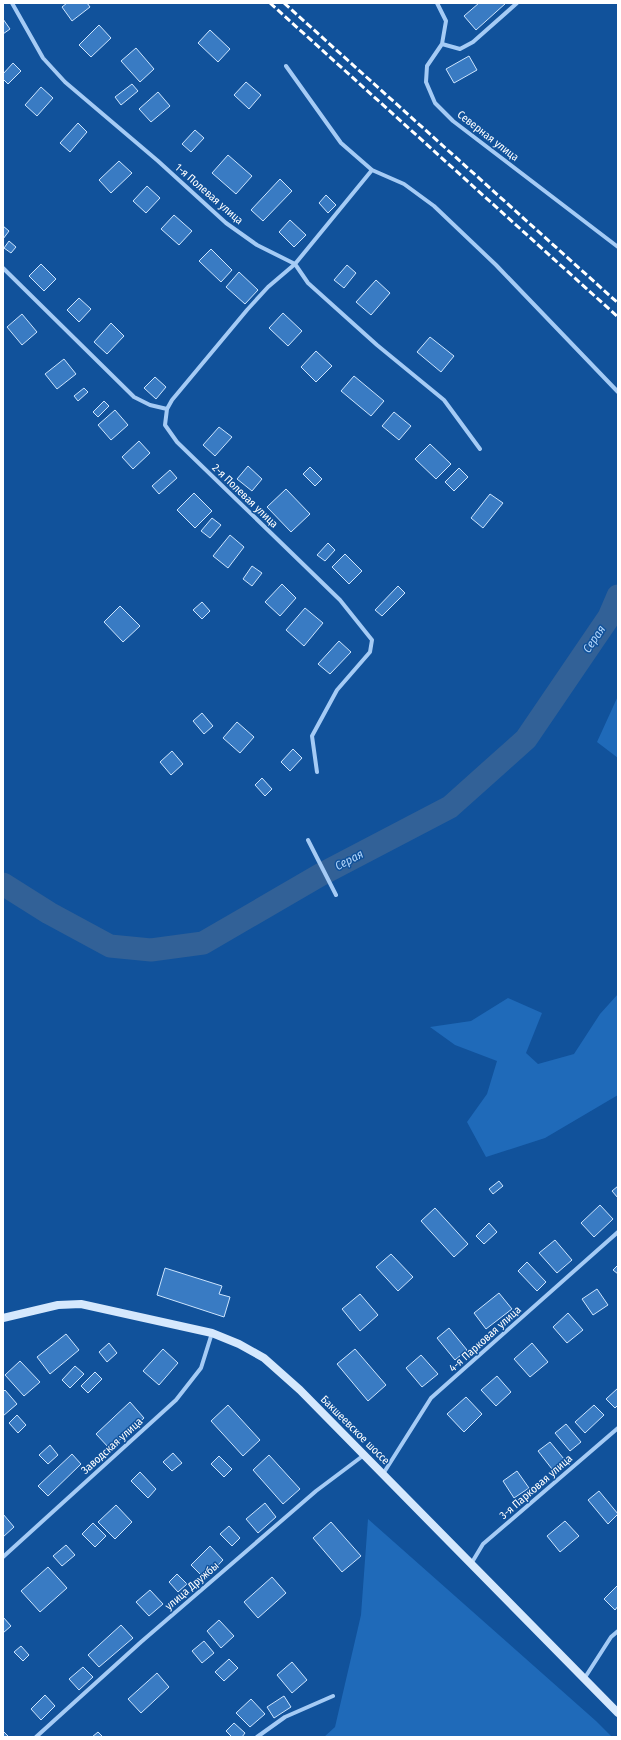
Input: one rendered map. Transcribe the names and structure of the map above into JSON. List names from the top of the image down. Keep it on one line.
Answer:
{"streets":{"street":["Северная улица","1-я Полевая улица","2-я Полевая улица","4-я Парковая улица","Бакшеевское шоссе","Заводская улица","3-я Парковая улица","улица Дружбы"]},"crossings":[["4-я Парковая улица","Бакшеевское шоссе"],["Бакшеевское шоссе","Заводская улица"],["Бакшеевское шоссе","3-я Парковая улица"],["Бакшеевское шоссе","улица Дружбы"]],"water":["Серая"]}
